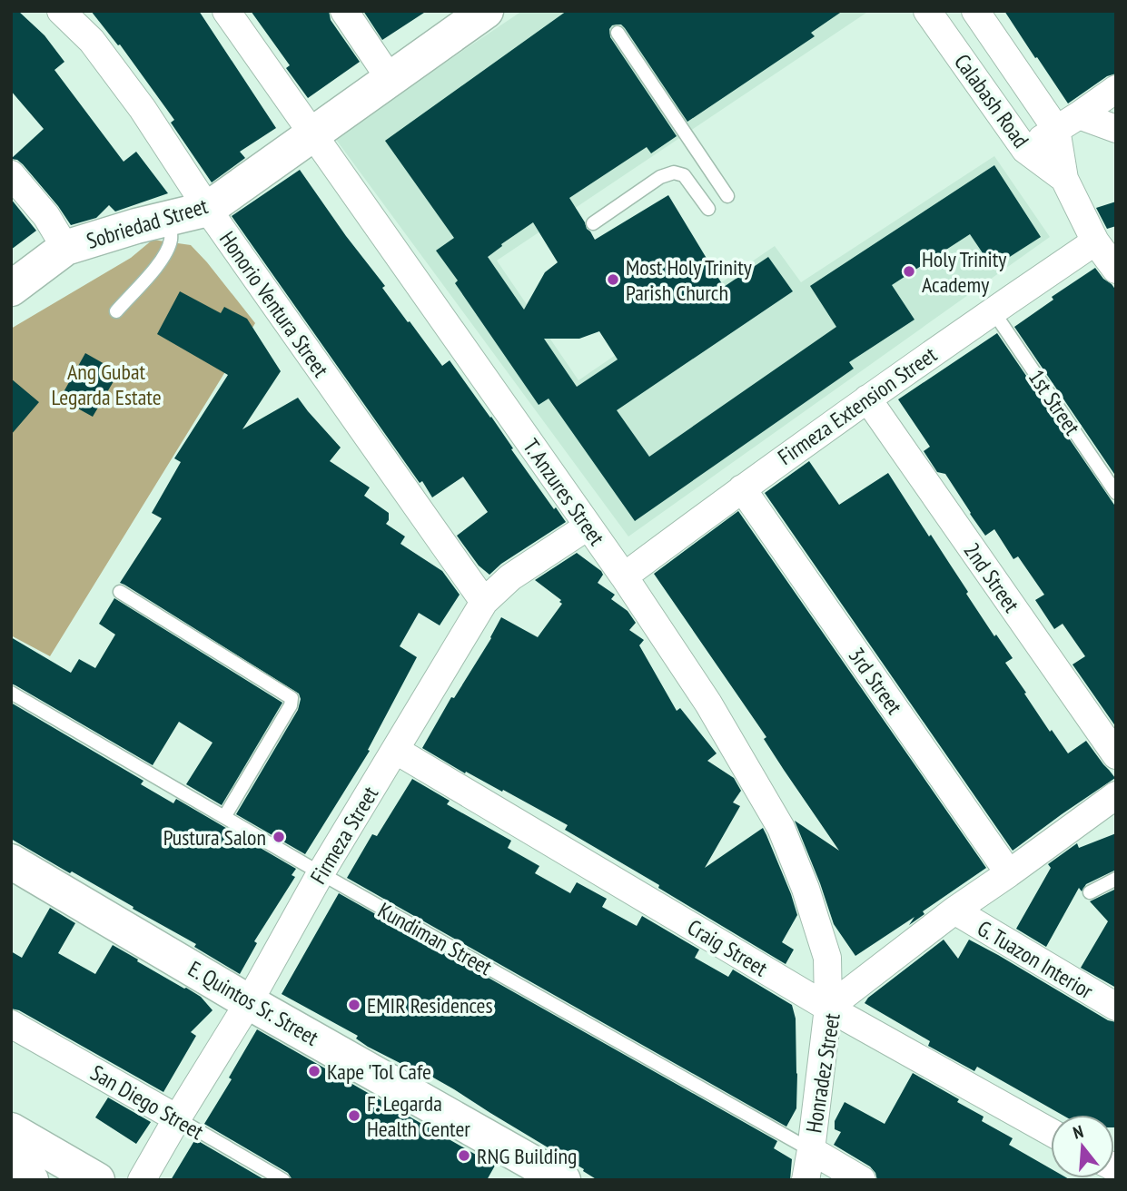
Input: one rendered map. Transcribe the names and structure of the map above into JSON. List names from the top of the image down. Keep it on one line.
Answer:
{"streets":{"main road":["Sobriedad Street","E. Quintos Sr. Street"],"street":["Calabash Road","Honorio Ventura Street","Firmeza Extension Street","T. Anzures Street","2nd Street","3rd Street","Firmeza Street","Kundiman Street","Craig Street","G. Tuazon Interior","Honradez Street","San Diego Street"],"lane":["1st Street"]},"crossings":[["Sobriedad Street","Honorio Ventura Street"],["Sobriedad Street","T. Anzures Street"],["Honorio Ventura Street","Firmeza Street"],["1st Street","Firmeza Extension Street"],["Firmeza Extension Street","T. Anzures Street"],["Firmeza Extension Street","2nd Street"],["Firmeza Extension Street","3rd Street"],["T. Anzures Street","Firmeza Street"],["T. Anzures Street","Craig Street"],["T. Anzures Street","Honradez Street"],["3rd Street","Honradez Street"],["Firmeza Street","Kundiman Street"],["Firmeza Street","Craig Street"],["Firmeza Street","E. Quintos Sr. Street"],["Firmeza Street","San Diego Street"],["Kundiman Street","Honradez Street"],["Craig Street","Honradez Street"],["G. Tuazon Interior","Honradez Street"]],"parks":["Ang Gubat Legarda Estate"],"places":["Holy Trinity Academy","Most Holy Trinity Parish Church","Pustura Salon","EMIR Residences","Kape 'Tol Cafe","F. Legarda Health Center","RNG Building"],"north":"top"}
